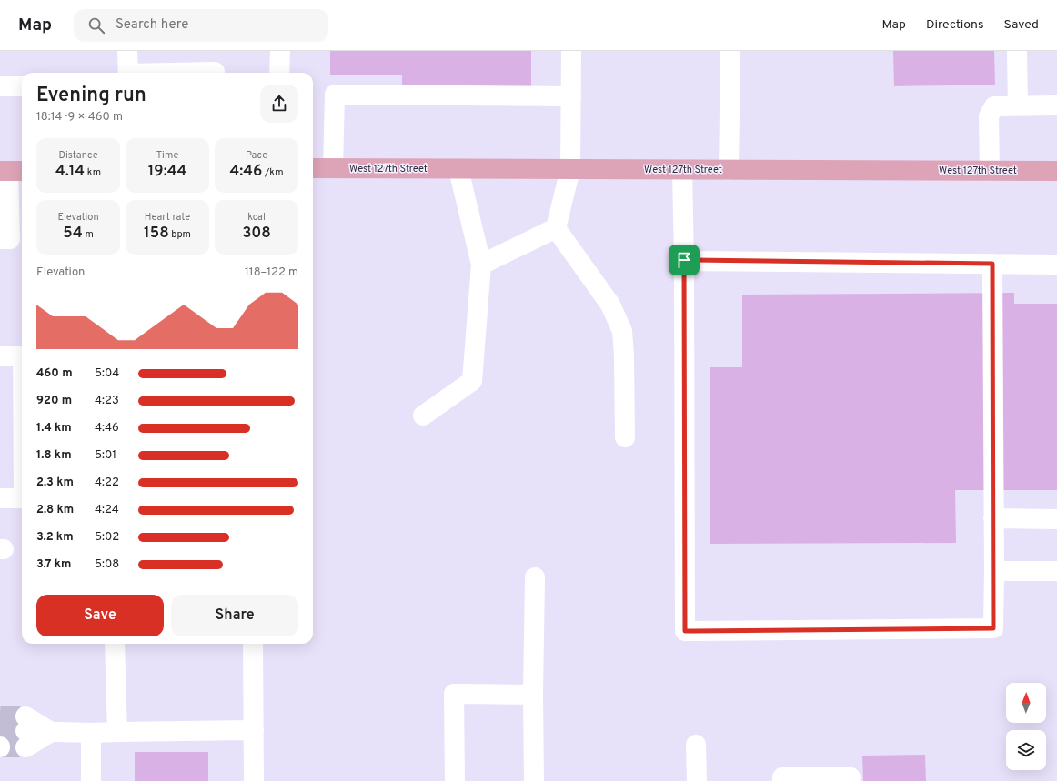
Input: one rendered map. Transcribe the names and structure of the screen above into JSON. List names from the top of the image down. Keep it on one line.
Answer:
{"streets":{"main road":["West 127th Street"]},"north":"top","page":{"header":"Map","search":"Search here","nav":["Map","Directions","Saved"],"heading":["Evening run","18:14 · 9 × 460 m"],"stats":[["Distance","4.14 km"],["Time","19:44"],["Pace","4:46 /km"],["Elevation","54 m"],["Heart rate","158 bpm"],["kcal","308"]],"chart":["Elevation","118–122 m"],"list":[{"name":"460 m","note":"5:04"},{"name":"920 m","note":"4:23"},{"name":"1.4 km","note":"4:46"},{"name":"1.8 km","note":"5:01"},{"name":"2.3 km","note":"4:22"},{"name":"2.8 km","note":"4:24"},{"name":"3.2 km","note":"5:02"},{"name":"3.7 km","note":"5:08"}],"buttons":["Save","Share"]}}
